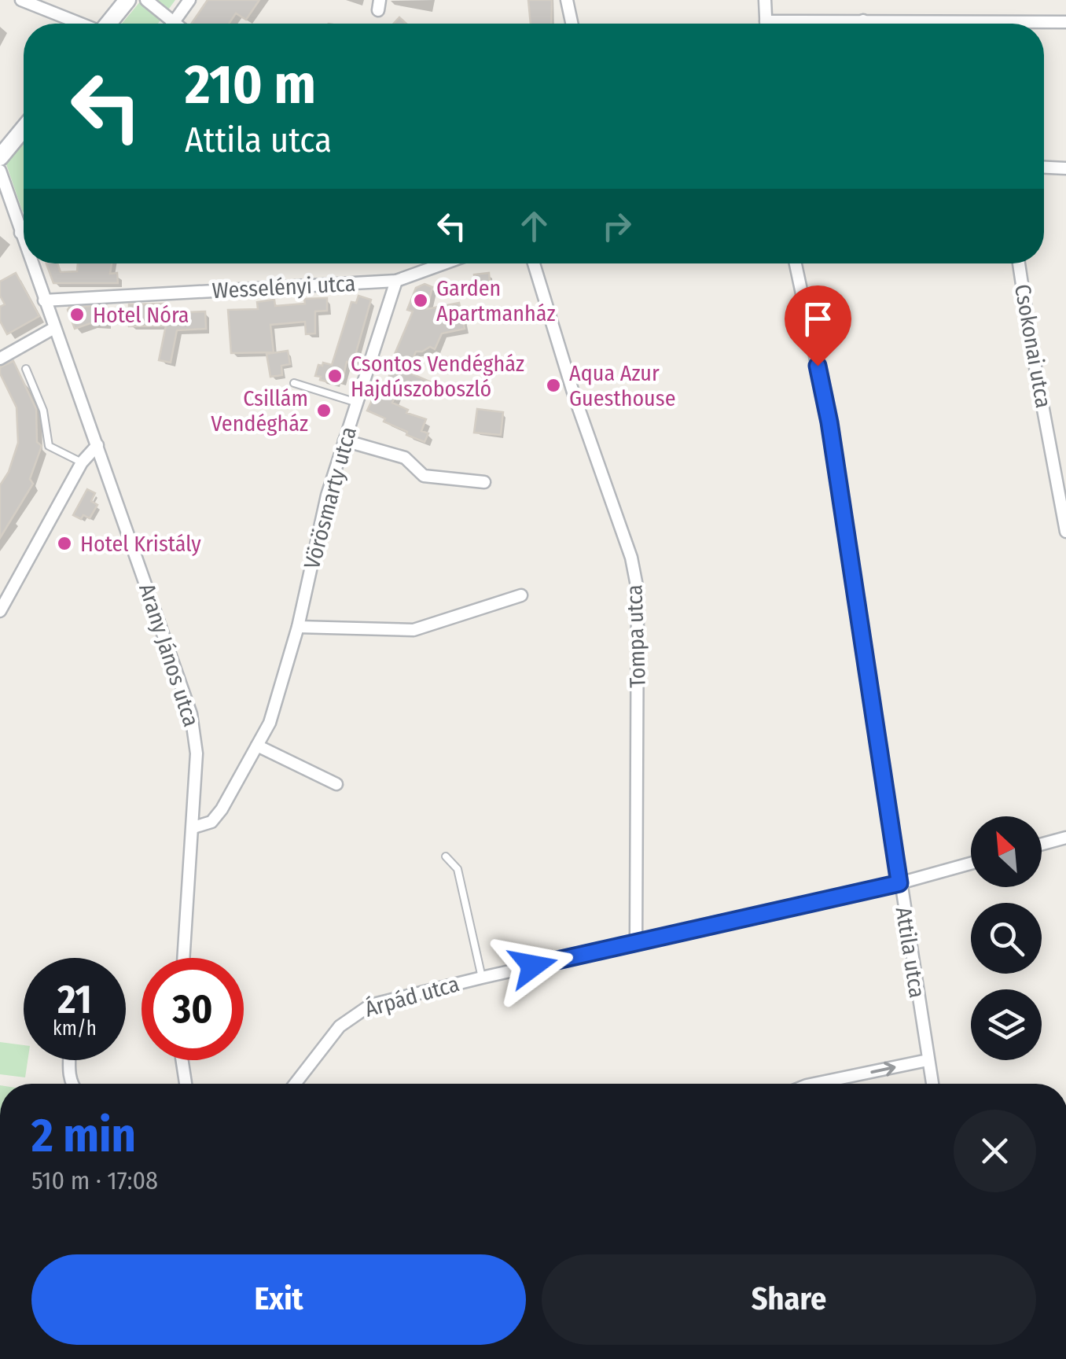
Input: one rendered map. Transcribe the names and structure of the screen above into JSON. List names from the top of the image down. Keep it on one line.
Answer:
{"streets":{"street":["Wesselényi utca","Csokonai utca","Vörösmarty utca","Tompa utca","Arany János utca","Attila utca","Árpád utca"]},"crossings":[["Wesselényi utca","Vörösmarty utca"],["Wesselényi utca","Arany János utca"],["Vörösmarty utca","Arany János utca"],["Tompa utca","Árpád utca"],["Attila utca","Árpád utca"]],"places":["Garden Apartmanház","Hotel Nóra","Csontos Vendégház Hajdúszoboszló","Aqua Azur Guesthouse","Csillám Vendégház","Hotel Kristály"],"north":"top left","page":{"turn":["210 m","Attila utca"],"speed":"21 km/h","limit":"30","heading":["2 min","510 m · 17:08"],"buttons":["Exit","Share"]}}
